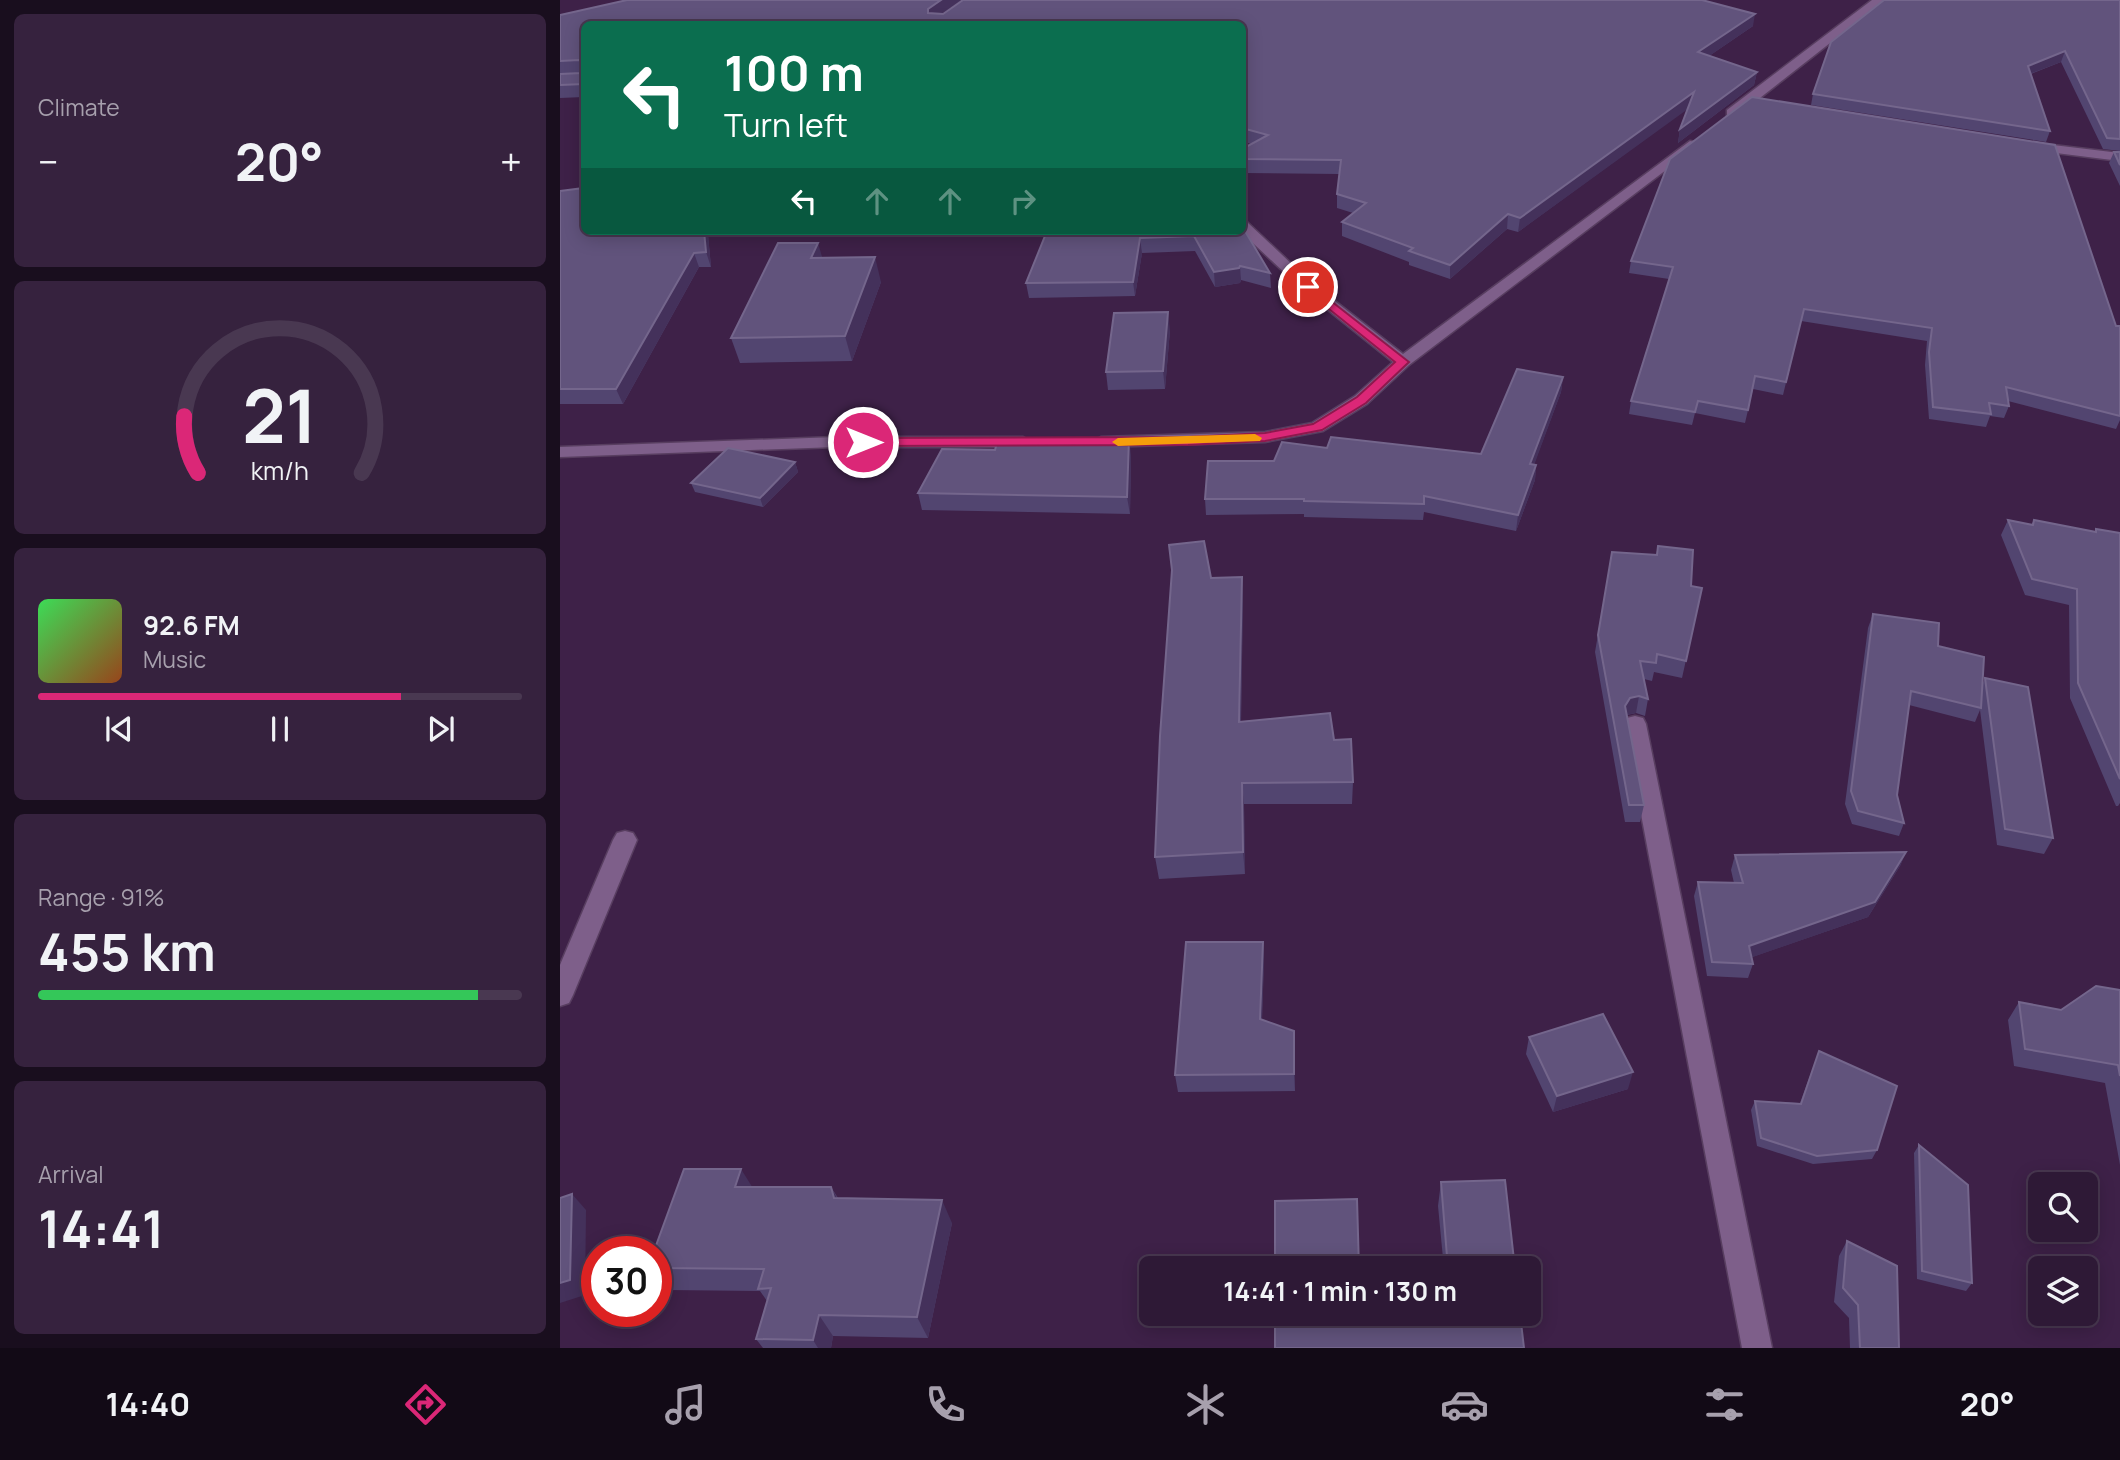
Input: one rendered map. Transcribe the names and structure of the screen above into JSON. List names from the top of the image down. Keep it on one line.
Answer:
{"page":{"tile":["Climate",["Range · 91%","455 km"],["Arrival","14:41"]],"turn":["100 m","Turn left"],"heat":["−","20°","+"],"song":["92.6 FM","Music"],"limit":"30","trip":"14:41 · 1 min · 130 m","tabs":["14:40","20°"],"gauge":["21","km/h"]}}
